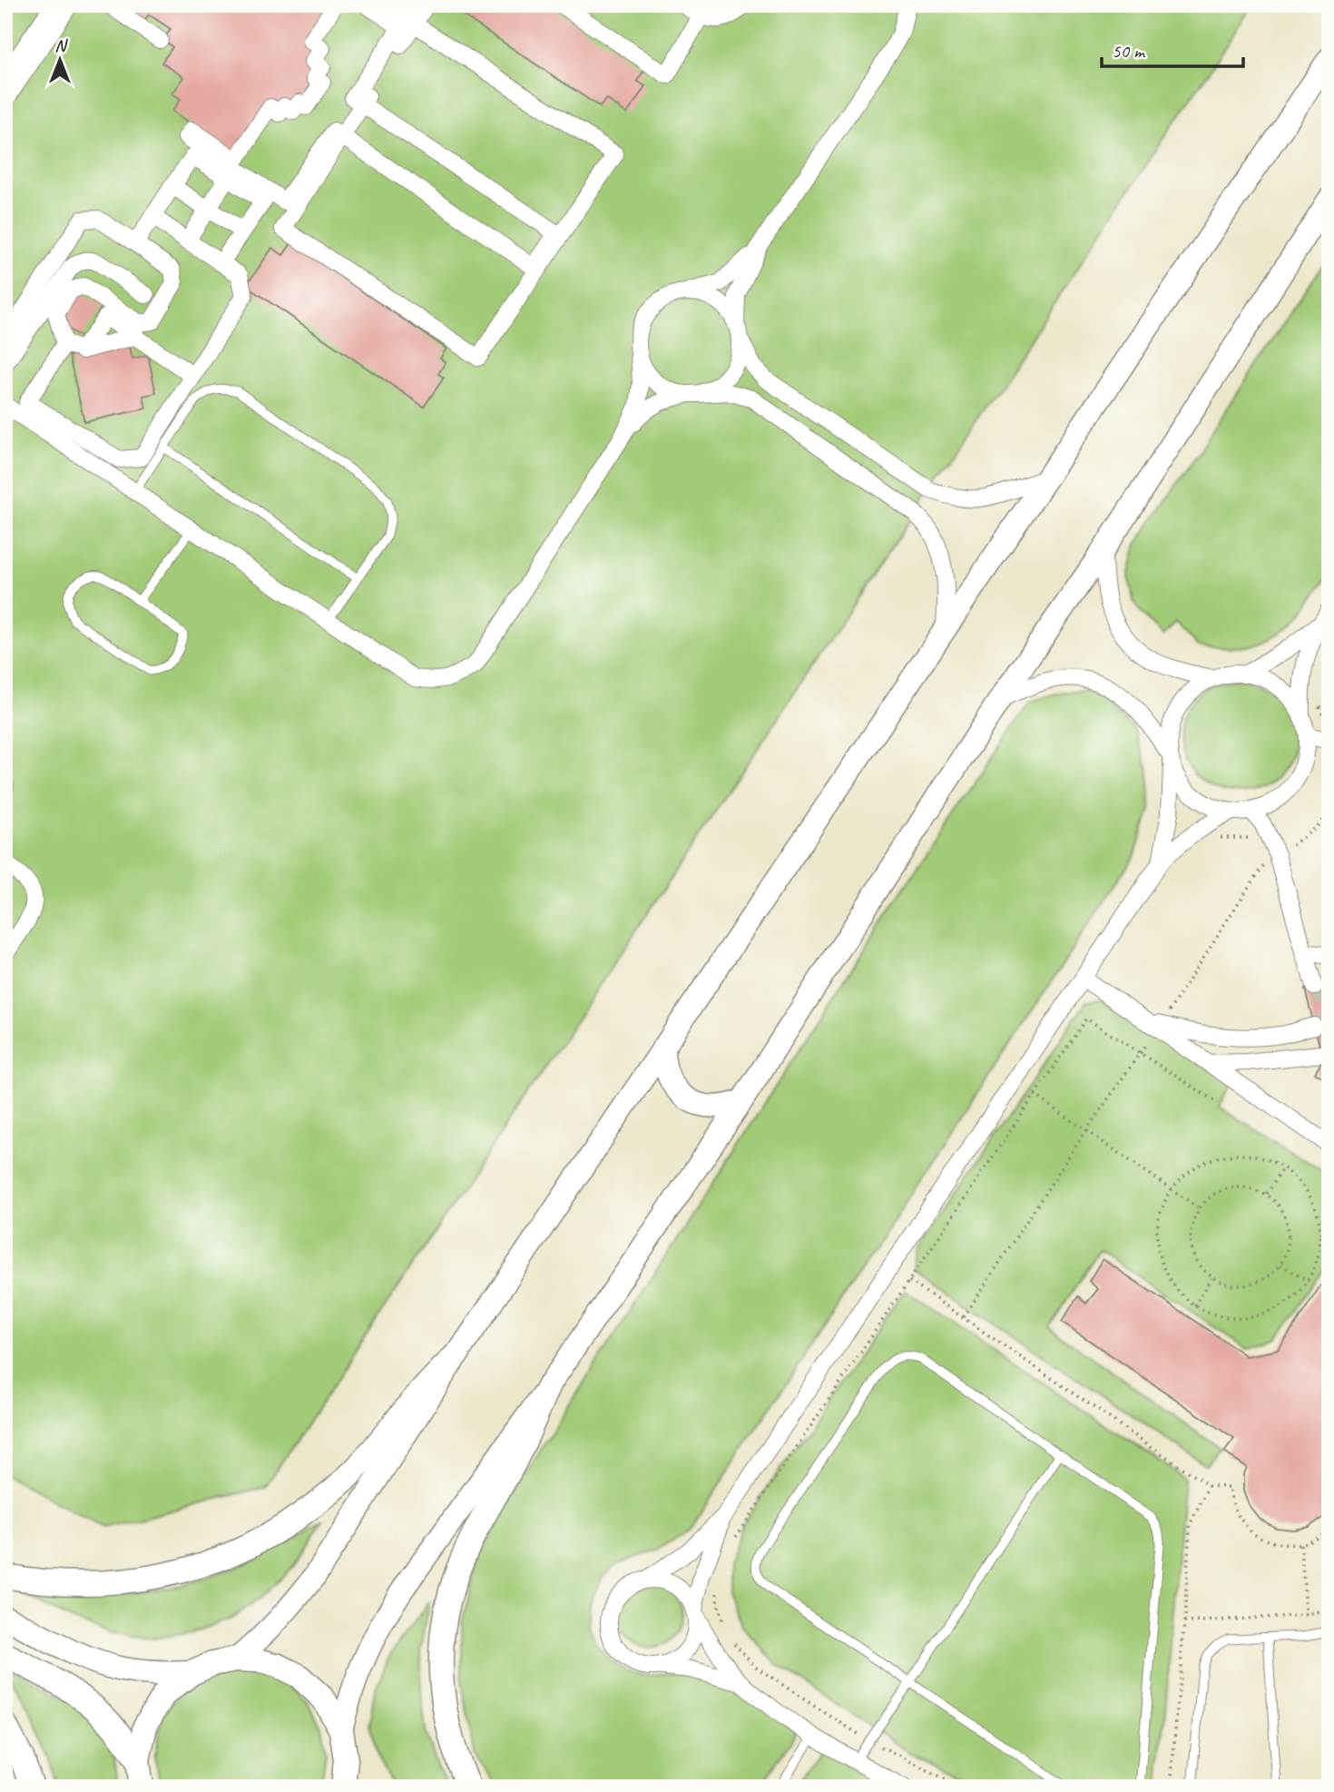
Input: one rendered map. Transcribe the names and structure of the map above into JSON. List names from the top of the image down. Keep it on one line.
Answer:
{"scale_bar":"50 m","north":"top"}
